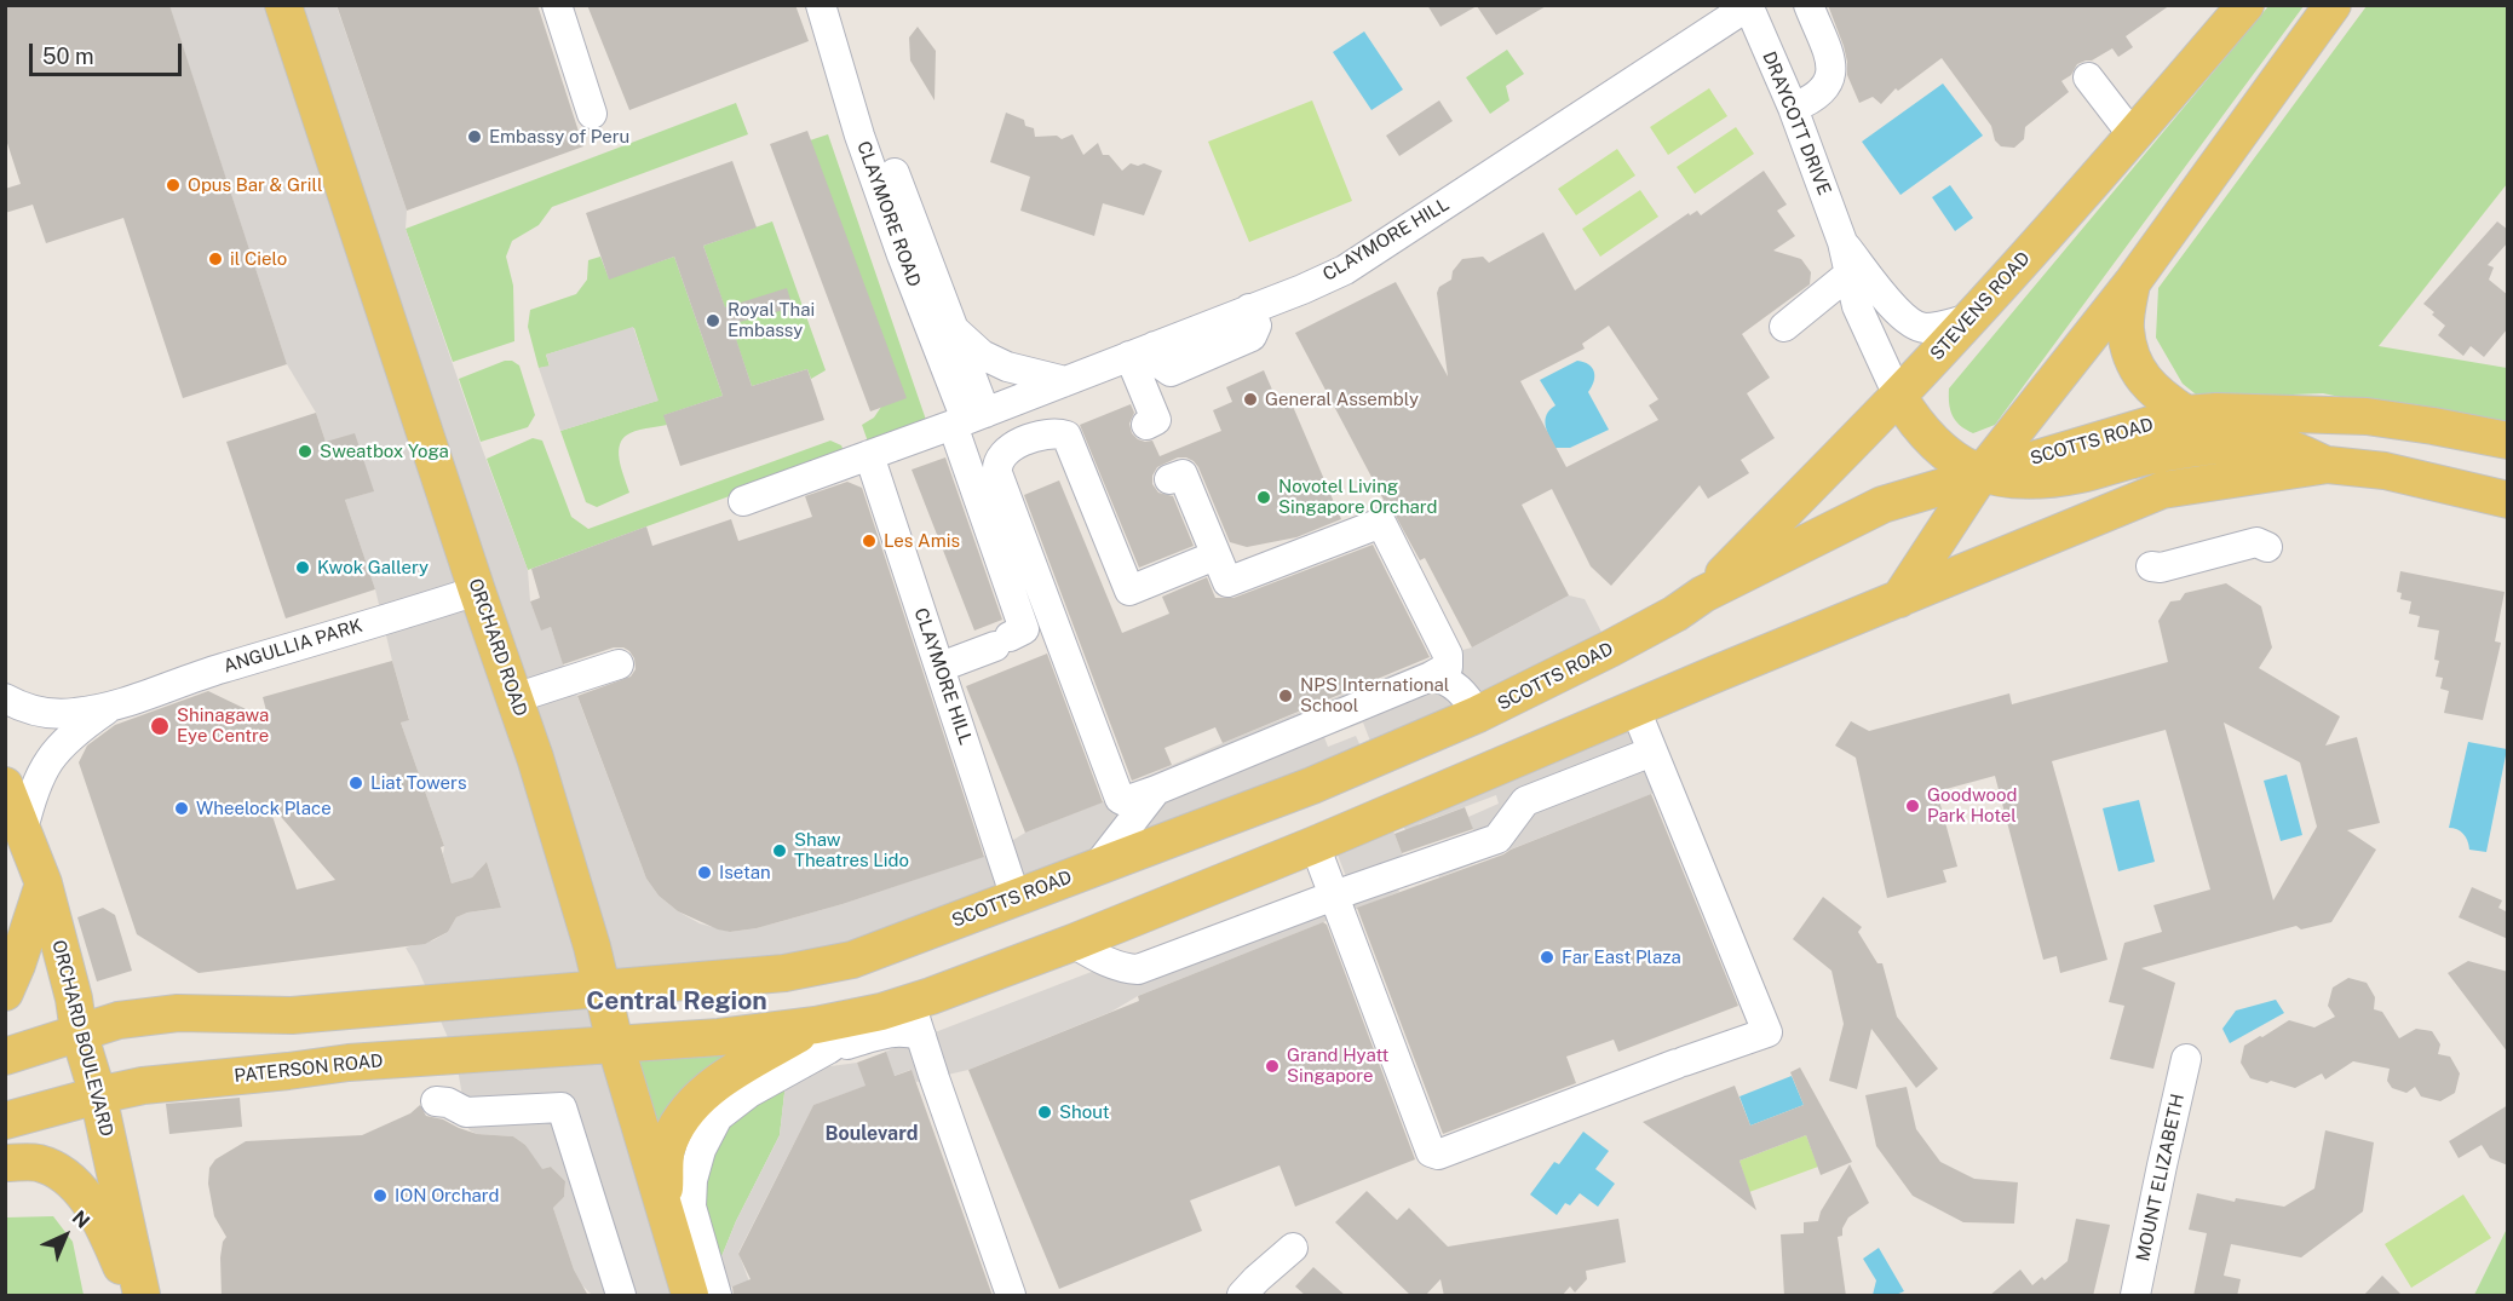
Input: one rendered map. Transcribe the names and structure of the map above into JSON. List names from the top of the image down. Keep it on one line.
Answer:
{"streets":{"main road":["STEVENS ROAD","SCOTTS ROAD","ORCHARD ROAD","ORCHARD BOULEVARD","PATERSON ROAD"],"street":["DRAYCOTT DRIVE","CLAYMORE ROAD","CLAYMORE HILL","ANGULLIA PARK","MOUNT ELIZABETH"]},"crossings":[["DRAYCOTT DRIVE","CLAYMORE HILL"],["DRAYCOTT DRIVE","STEVENS ROAD"],["CLAYMORE ROAD","CLAYMORE HILL"],["CLAYMORE HILL","SCOTTS ROAD"],["STEVENS ROAD","SCOTTS ROAD"],["SCOTTS ROAD","ORCHARD ROAD"],["ANGULLIA PARK","ORCHARD ROAD"],["ANGULLIA PARK","ORCHARD BOULEVARD"],["ORCHARD ROAD","PATERSON ROAD"],["ORCHARD BOULEVARD","PATERSON ROAD"]],"districts":["Central Region","Boulevard"],"places":["Embassy of Peru","Opus Bar & Grill","il Cielo","Royal Thai Embassy","General Assembly","Sweatbox Yoga","Novotel Living Singapore Orchard","Les Amis","Kwok Gallery","NPS International School","Shinagawa Eye Centre","Liat Towers","Goodwood Park Hotel","Wheelock Place","Shaw Theatres Lido","Isetan","Far East Plaza","Grand Hyatt Singapore","Shout","ION Orchard"],"scale_bar":"50 m","north":"top right"}
